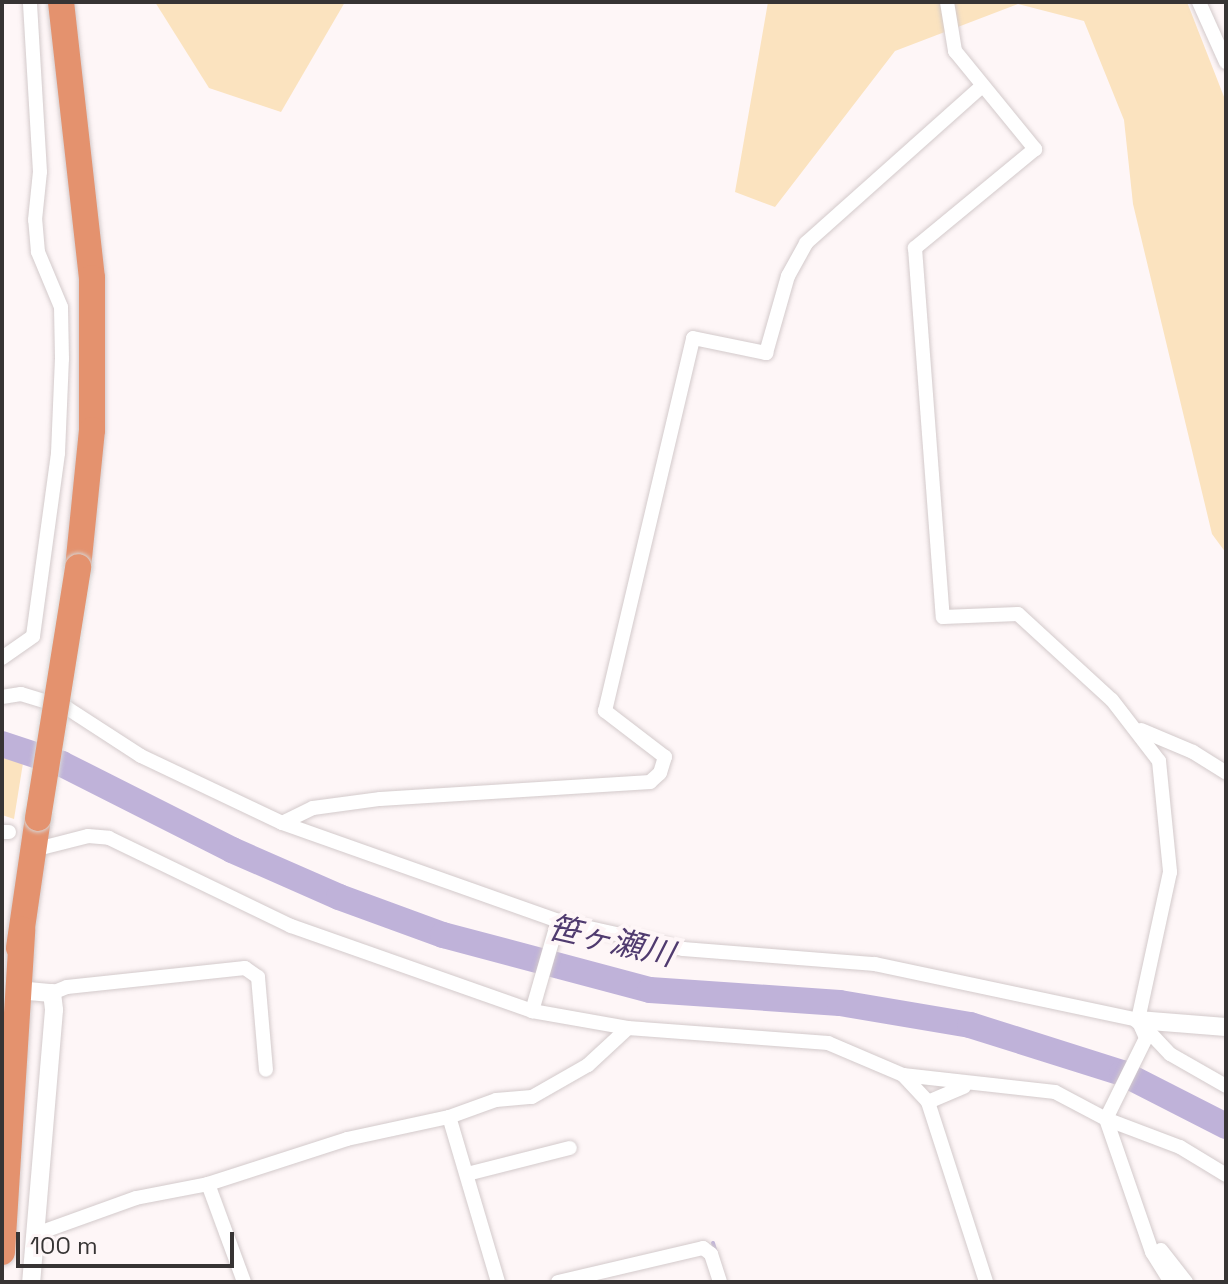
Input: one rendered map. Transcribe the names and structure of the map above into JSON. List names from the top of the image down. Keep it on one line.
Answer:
{"water":["笹ヶ瀬川"],"scale_bar":"100 m"}
